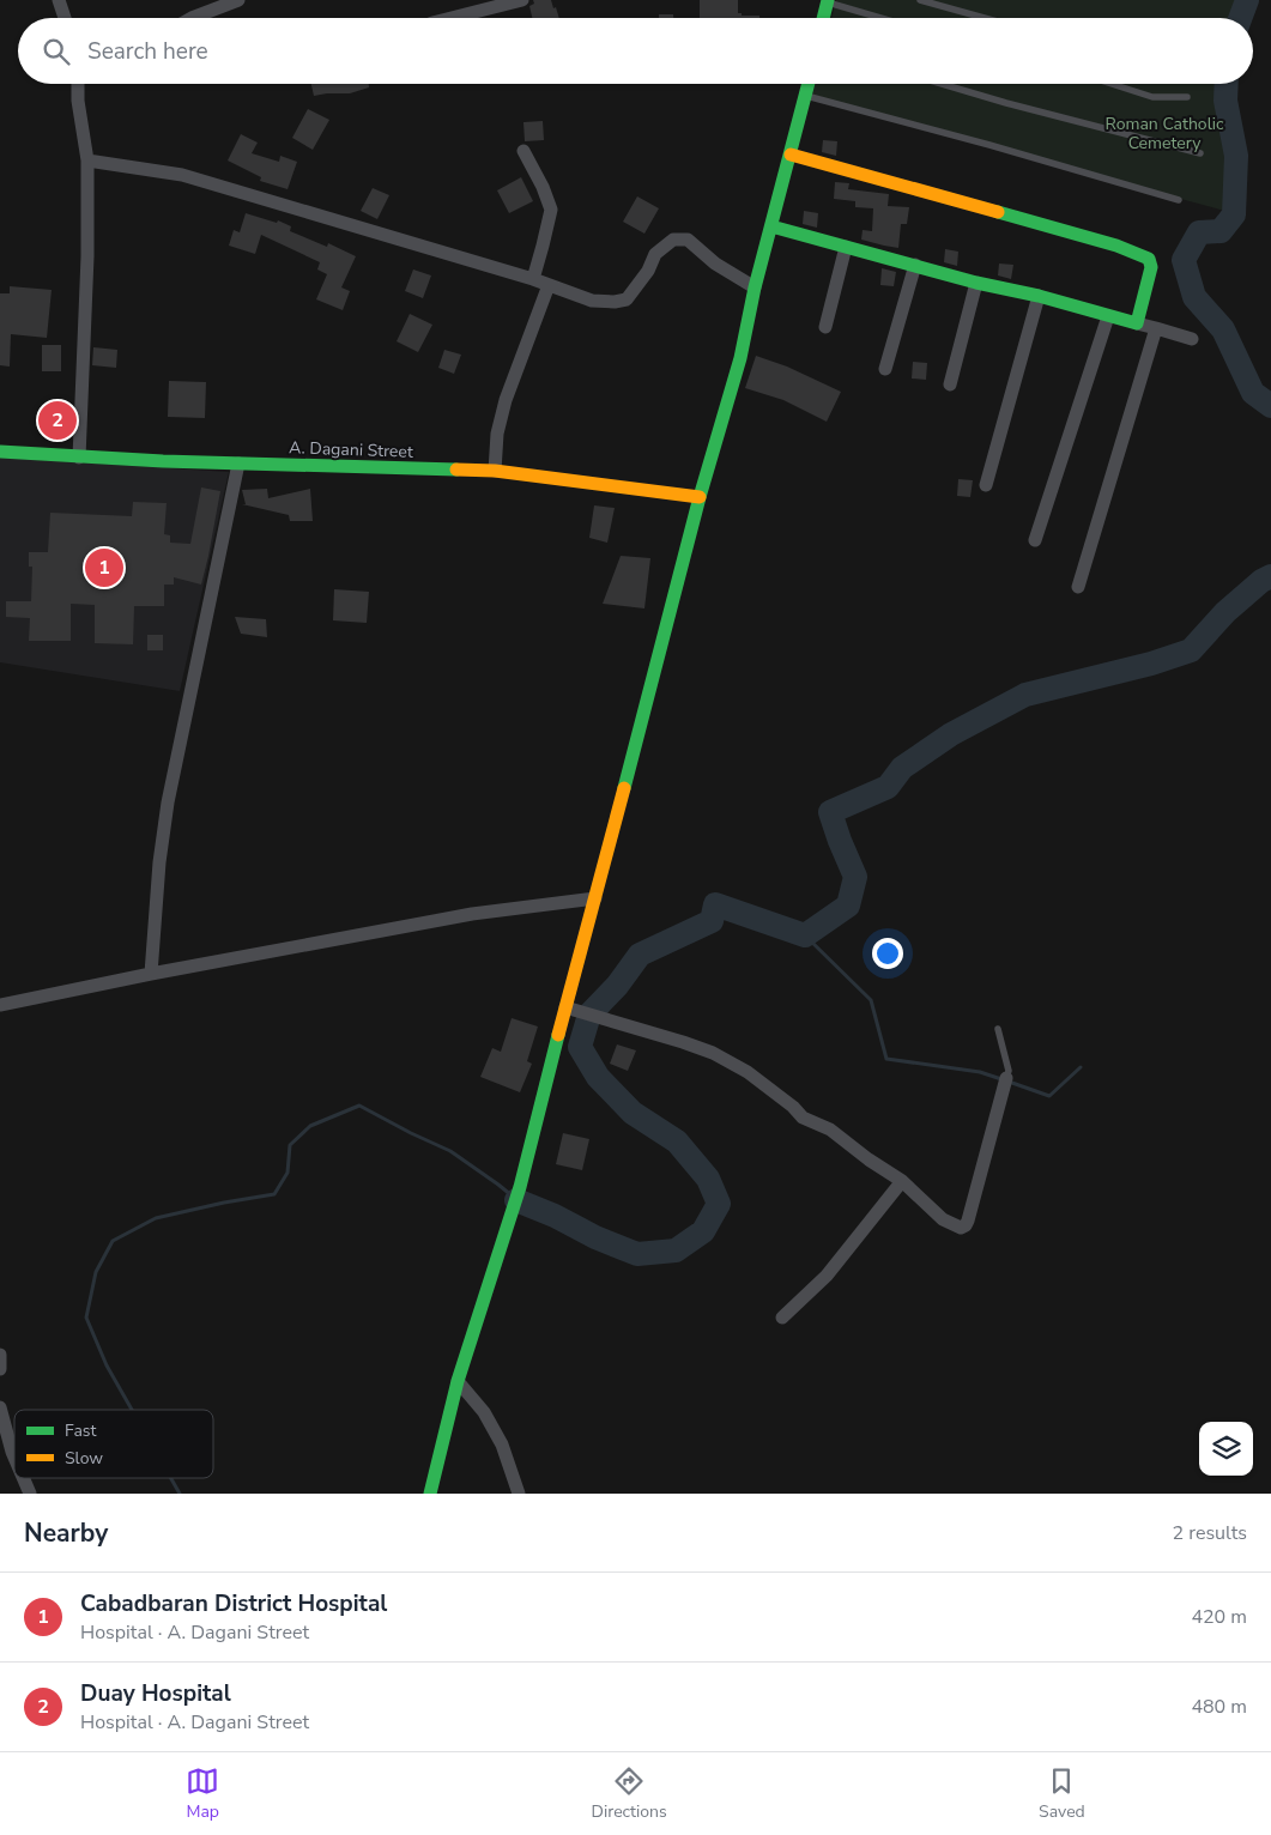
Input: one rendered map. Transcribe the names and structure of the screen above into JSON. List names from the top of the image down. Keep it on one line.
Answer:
{"streets":{"street":["A. Dagani Street"]},"parks":["Roman Catholic Cemetery"],"legend":["Fast","Slow"],"page":{"search":"Search here","pins":["2","1"],"heading":["Nearby","2 results"],"list":[{"mark":"1","name":"Cabadbaran District Hospital","note":"Hospital · A. Dagani Street","value":"420 m"},{"mark":"2","name":"Duay Hospital","note":"Hospital · A. Dagani Street","value":"480 m"}],"nav":["Map","Directions","Saved"]}}
